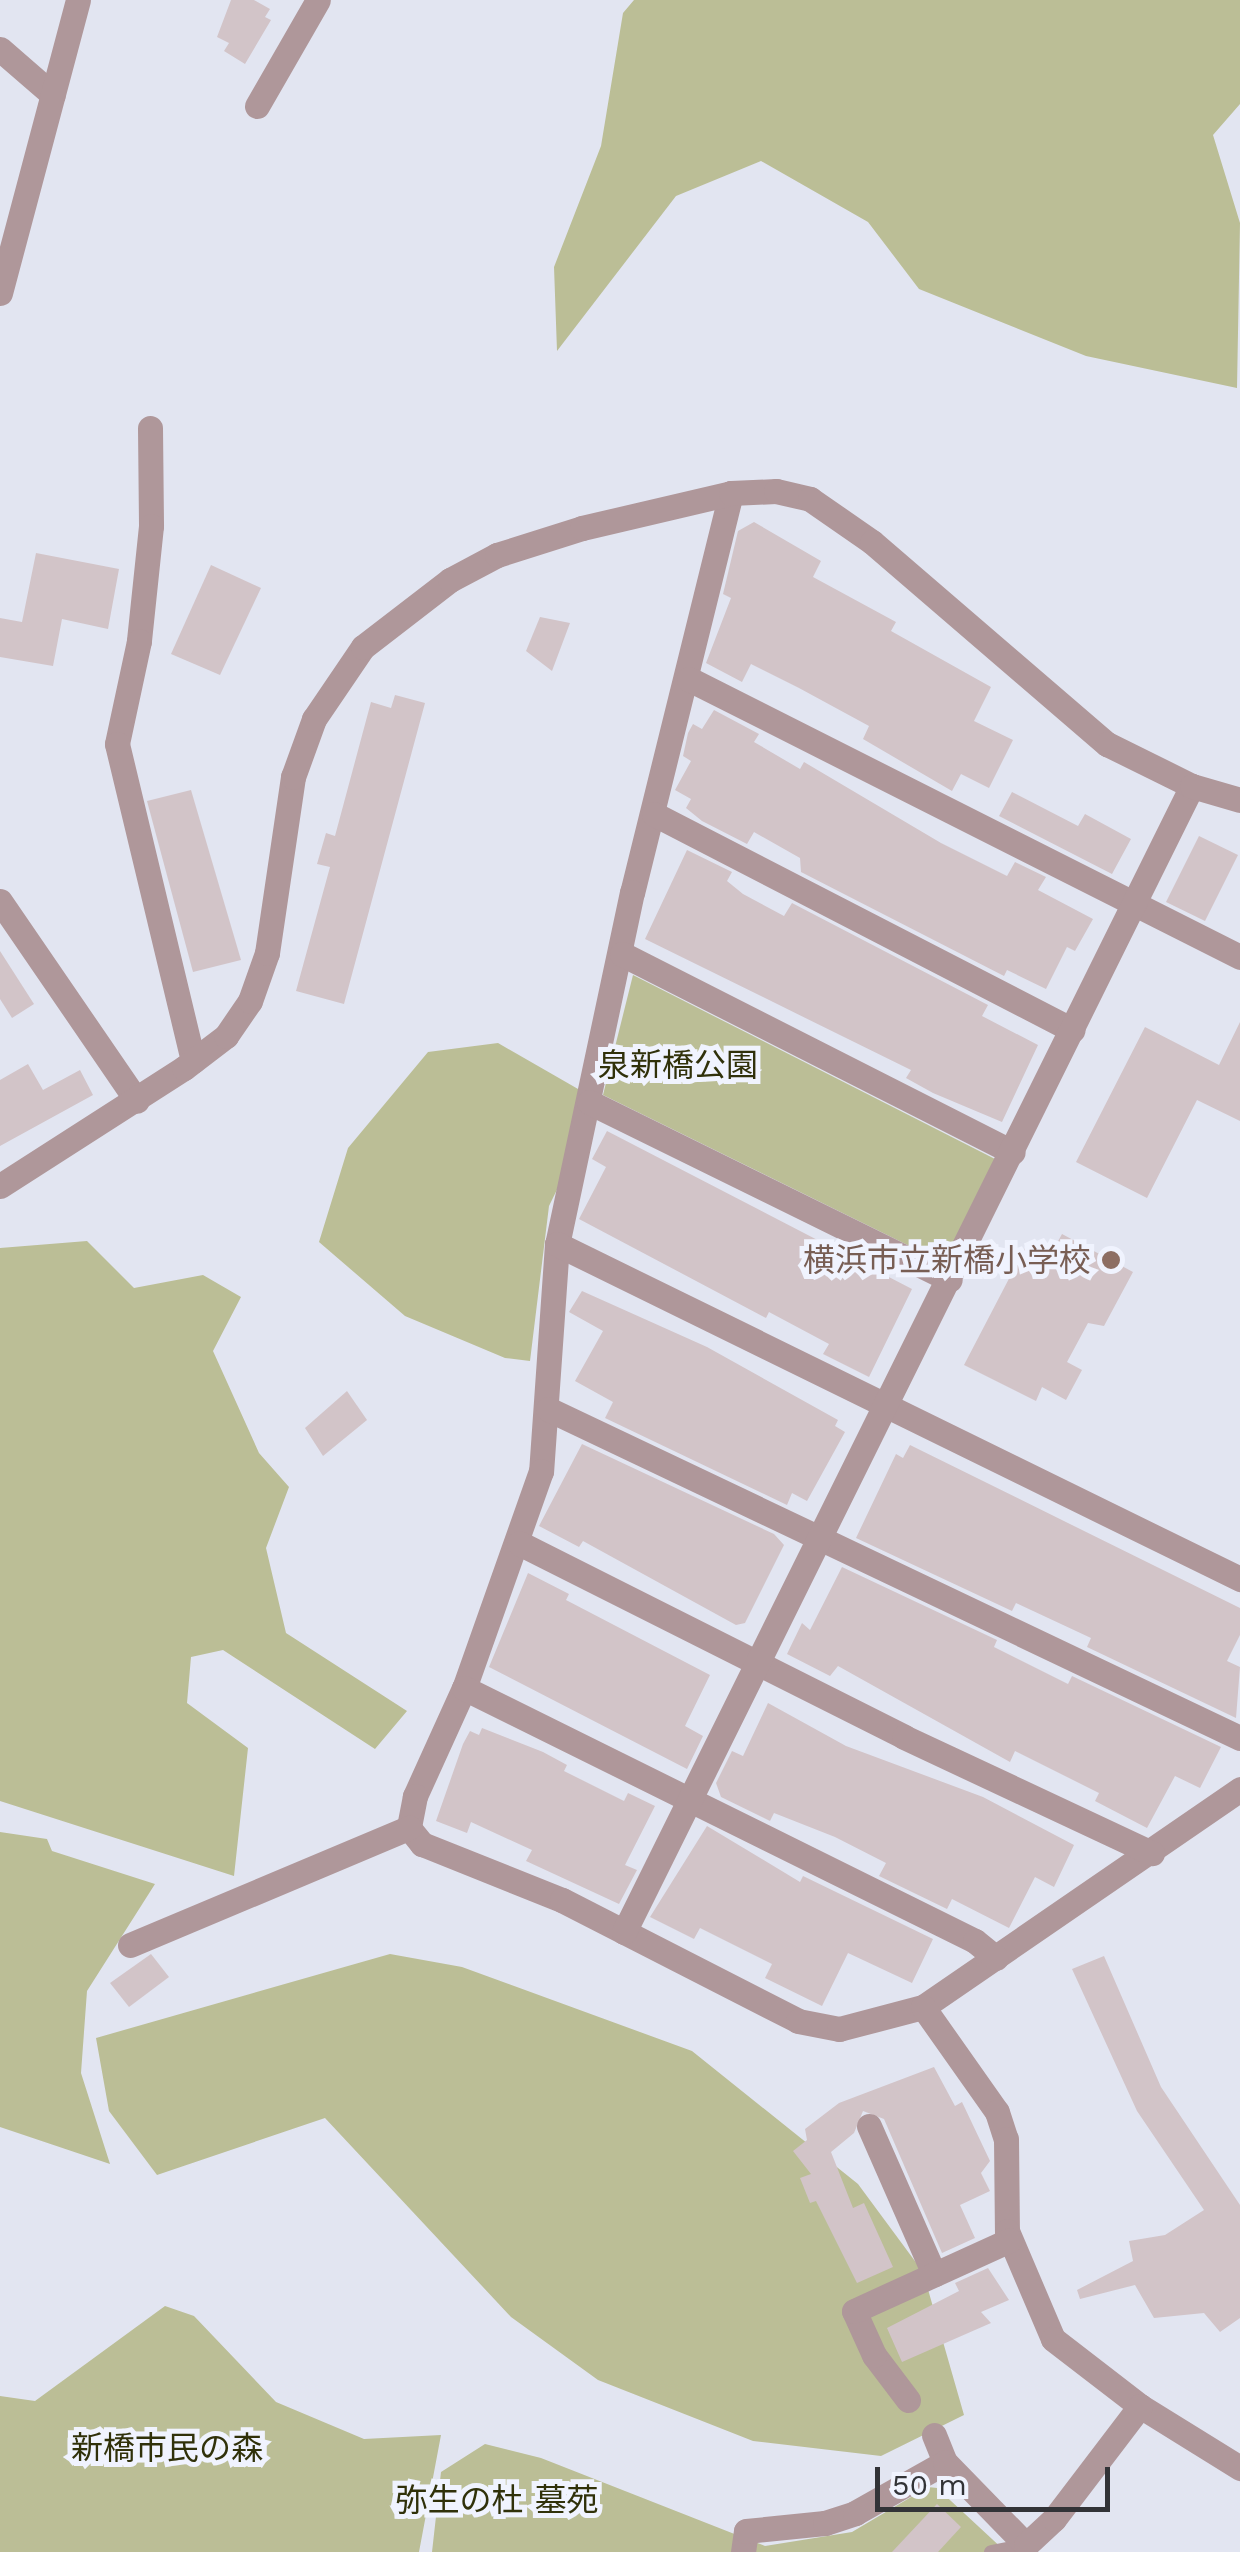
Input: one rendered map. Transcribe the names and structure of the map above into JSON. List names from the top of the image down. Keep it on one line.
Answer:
{"parks":["泉新橋公園","新橋市民の森","弥生の杜 墓苑"],"places":["横浜市立新橋小学校"],"scale_bar":"50 m"}
